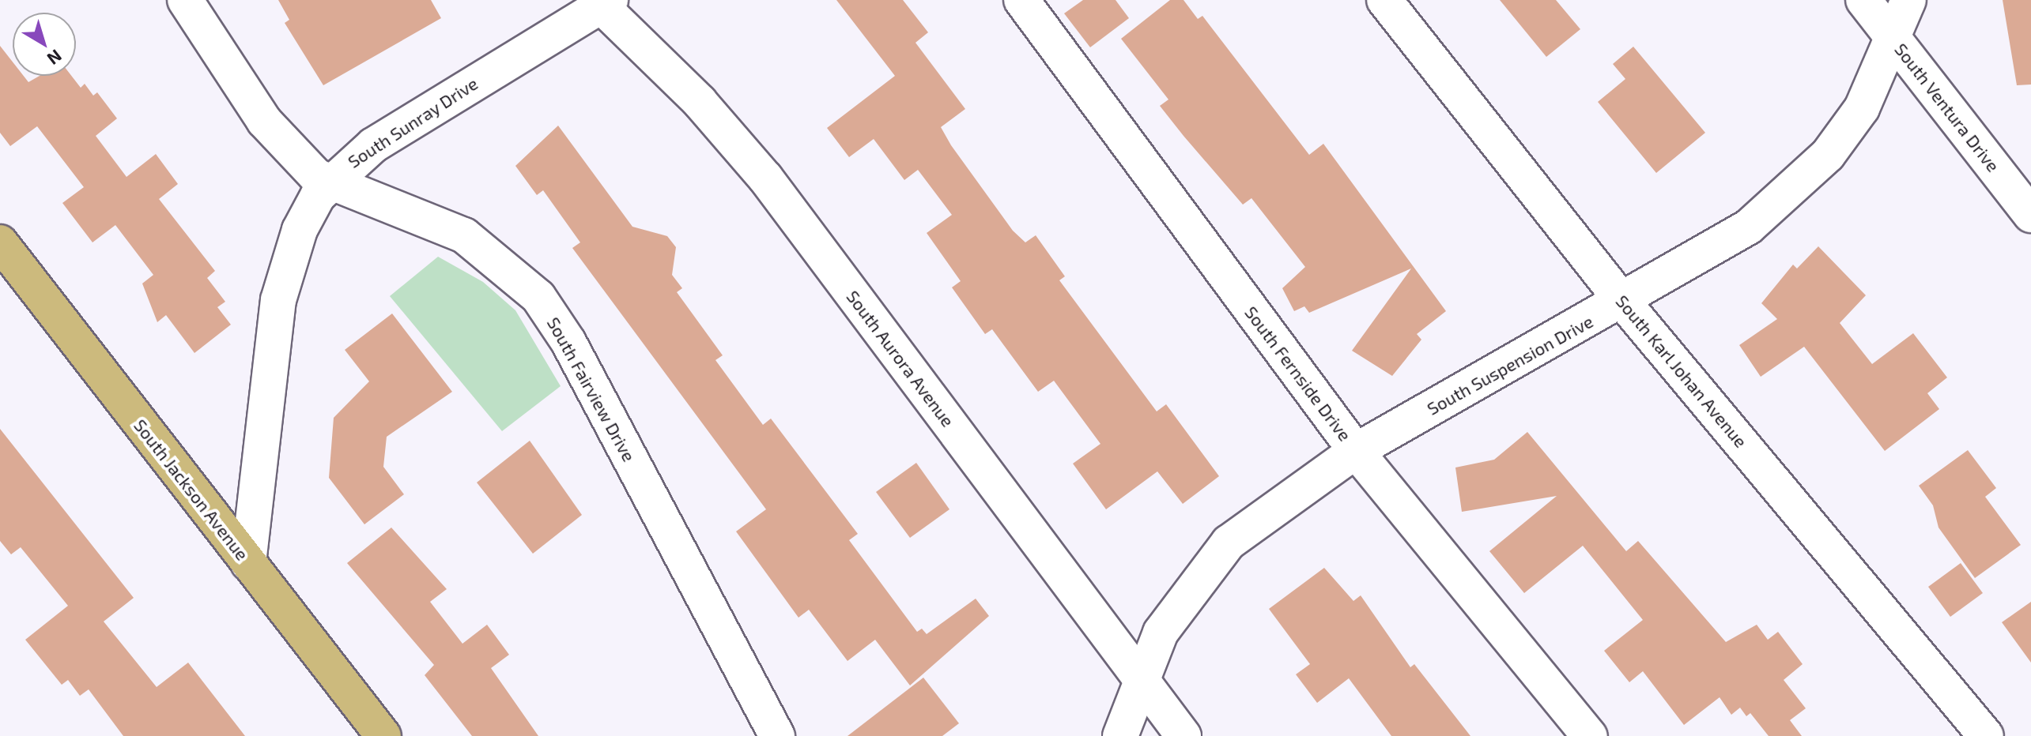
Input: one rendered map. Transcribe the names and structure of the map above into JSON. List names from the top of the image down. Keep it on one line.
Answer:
{"streets":{"main road":["South Jackson Avenue"],"street":["South Ventura Drive","South Sunray Drive","South Aurora Avenue","South Suspension Drive","South Karl Johan Avenue","South Fernside Drive","South Fairview Drive"]},"crossings":[["South Ventura Drive","South Suspension Drive"],["South Sunray Drive","South Aurora Avenue"],["South Sunray Drive","South Fairview Drive"],["South Sunray Drive","South Jackson Avenue"],["South Aurora Avenue","South Suspension Drive"],["South Suspension Drive","South Karl Johan Avenue"],["South Suspension Drive","South Fernside Drive"]],"north":"bottom right"}
